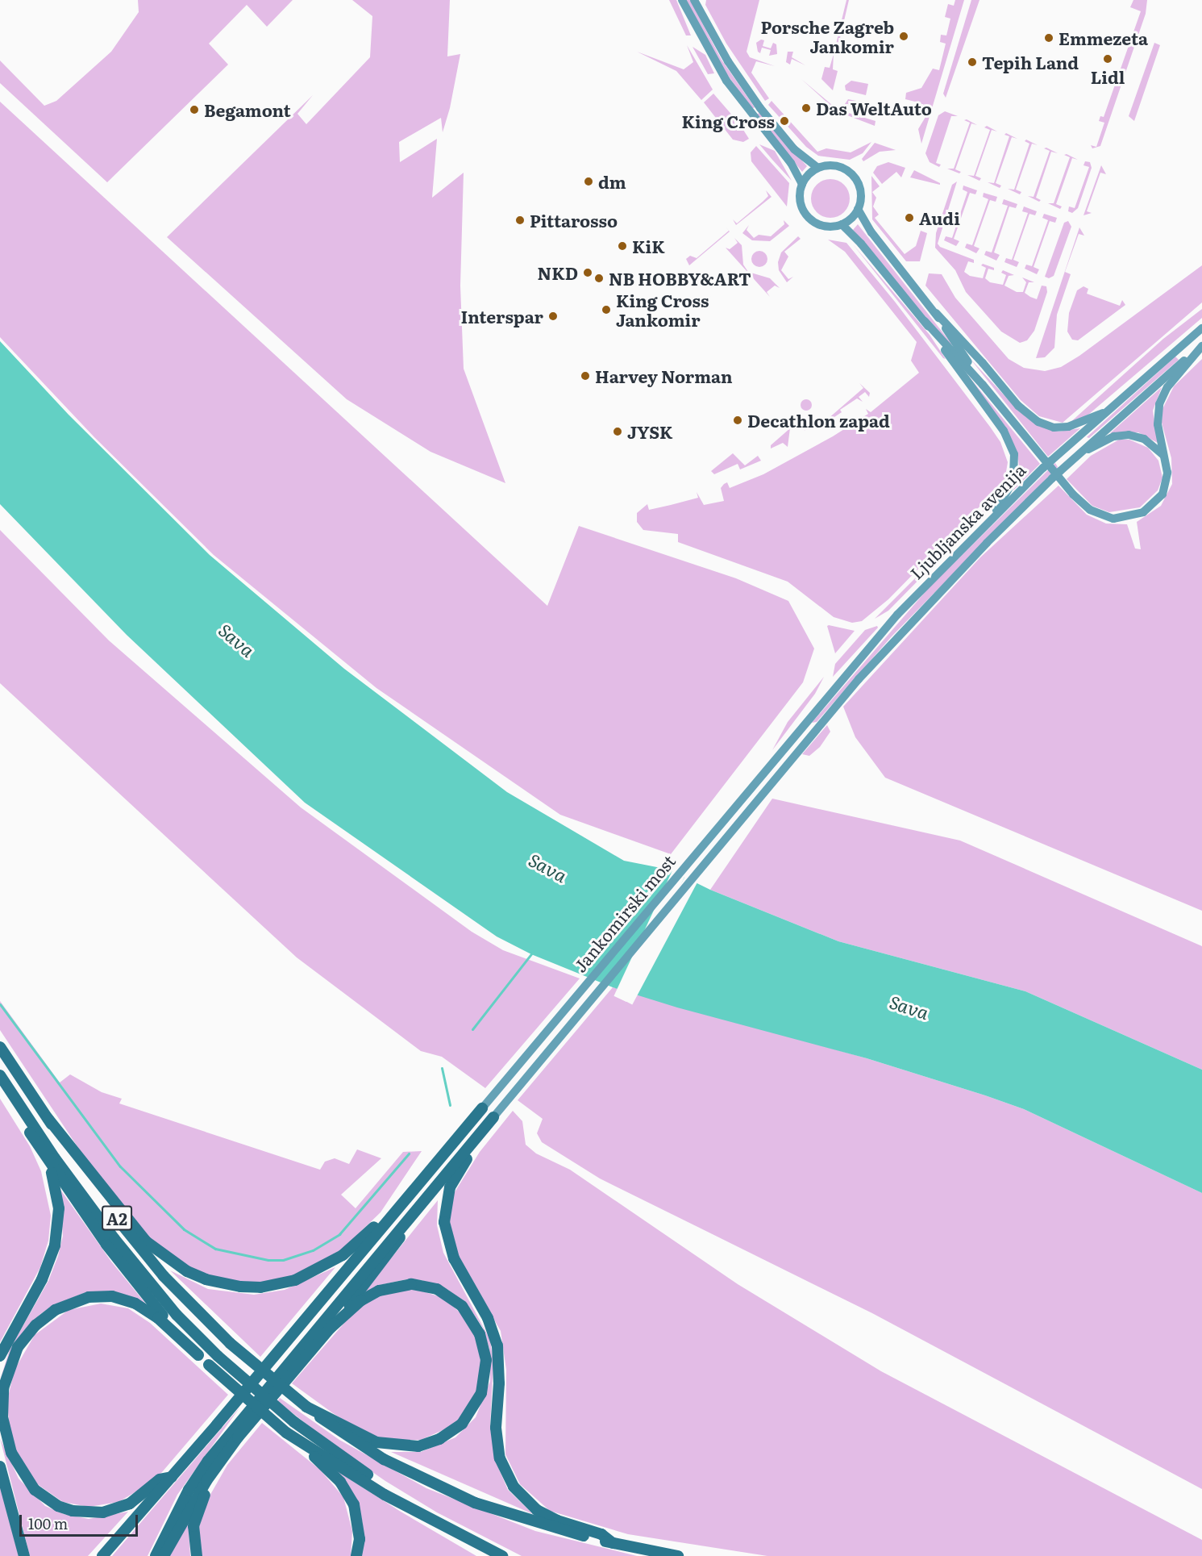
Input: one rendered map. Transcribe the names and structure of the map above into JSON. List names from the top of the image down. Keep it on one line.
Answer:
{"streets":{"highway":["A2"],"main road":["Ljubljanska avenija","Jankomirski most"]},"crossings":[["Ljubljanska avenija","Jankomirski most"]],"water":["Sava"],"places":["Porsche Zagreb Jankomir","Emmezeta","Lidl","Tepih Land","Das WeltAuto","Begamont","King Cross","dm","Audi","Pittarosso","KiK","NKD","NB HOBBY&ART","King Cross Jankomir","Interspar","Harvey Norman","Decathlon zapad","JYSK"],"scale_bar":"100 m"}
